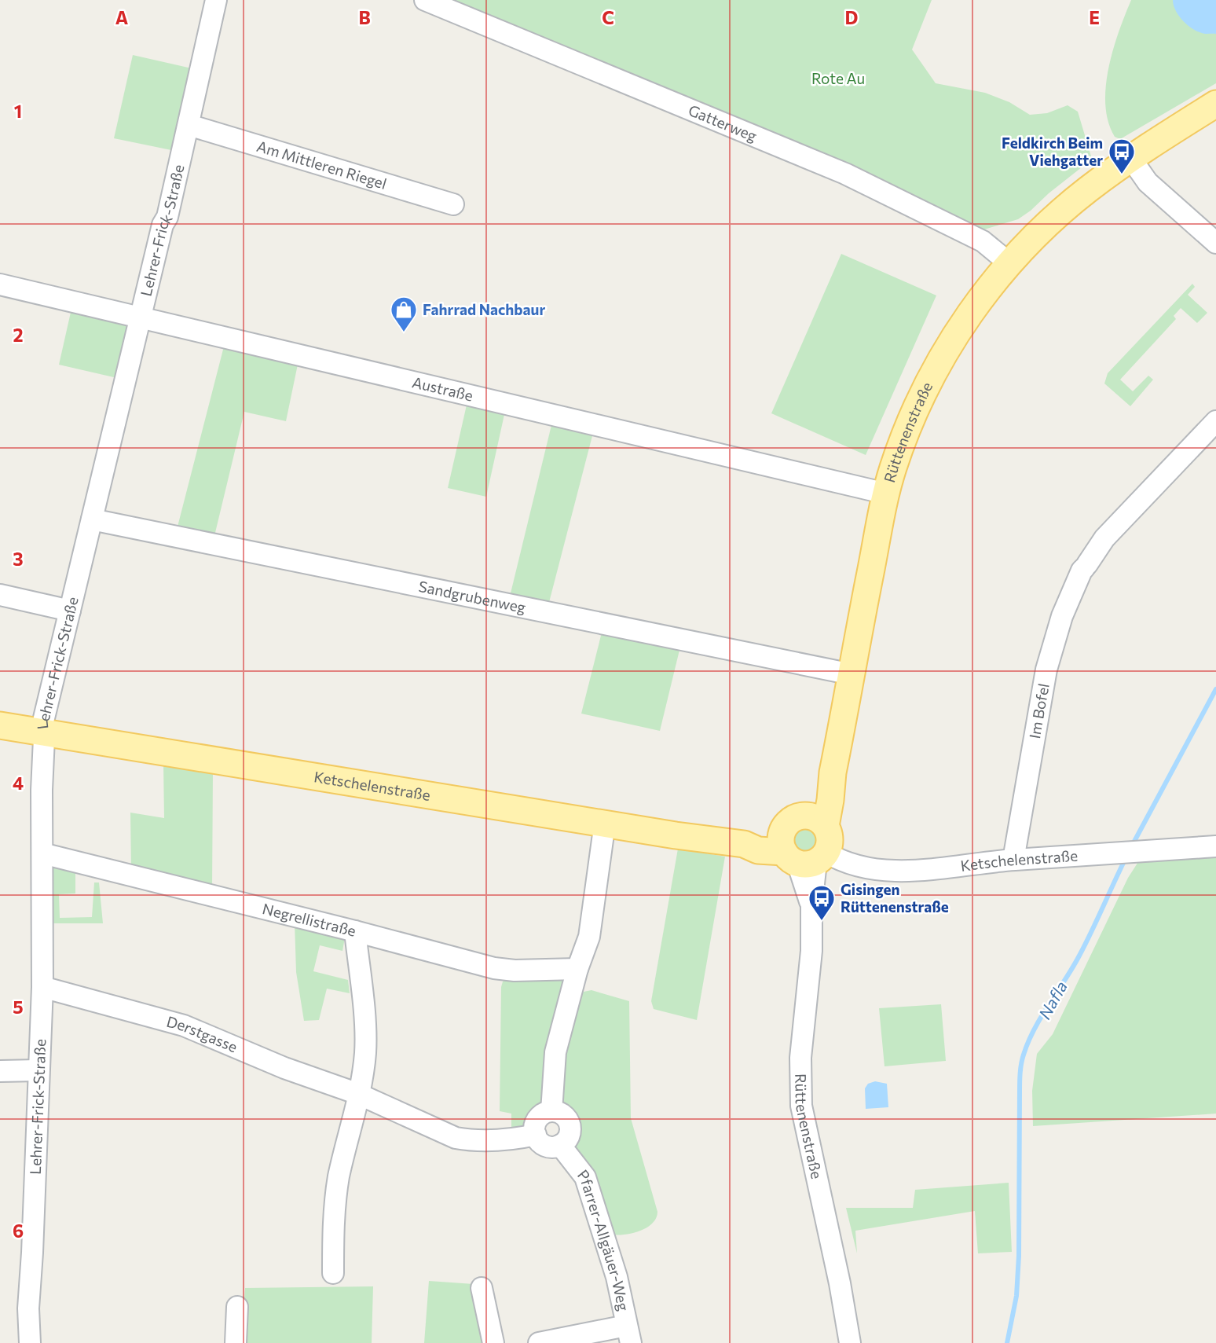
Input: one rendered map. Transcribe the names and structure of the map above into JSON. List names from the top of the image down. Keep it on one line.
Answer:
{"streets":{"main road":["Rüttenenstraße","Ketschelenstraße"],"street":["Gatterweg","Am Mittleren Riegel","Lehrer-Frick-Straße","Austraße","Sandgrubenweg","Im Bofel","Negrellistraße","Derstgasse","Pfarrer-Allgäuer-Weg"]},"crossings":[["Gatterweg","Rüttenenstraße"],["Am Mittleren Riegel","Lehrer-Frick-Straße"],["Lehrer-Frick-Straße","Austraße"],["Lehrer-Frick-Straße","Sandgrubenweg"],["Lehrer-Frick-Straße","Ketschelenstraße"],["Lehrer-Frick-Straße","Negrellistraße"],["Lehrer-Frick-Straße","Derstgasse"],["Austraße","Rüttenenstraße"],["Rüttenenstraße","Sandgrubenweg"],["Rüttenenstraße","Ketschelenstraße"],["Im Bofel","Ketschelenstraße"],["Derstgasse","Pfarrer-Allgäuer-Weg"]],"water":["Nafla"],"parks":["Rote Au"],"places":{"bus stop":["Feldkirch Beim Viehgatter","Gisingen Rüttenenstraße"],"shop":["Fahrrad Nachbaur"]},"grid":{"columns":["A","B","C","D","E"],"rows":["1","2","3","4","5","6"]}}
